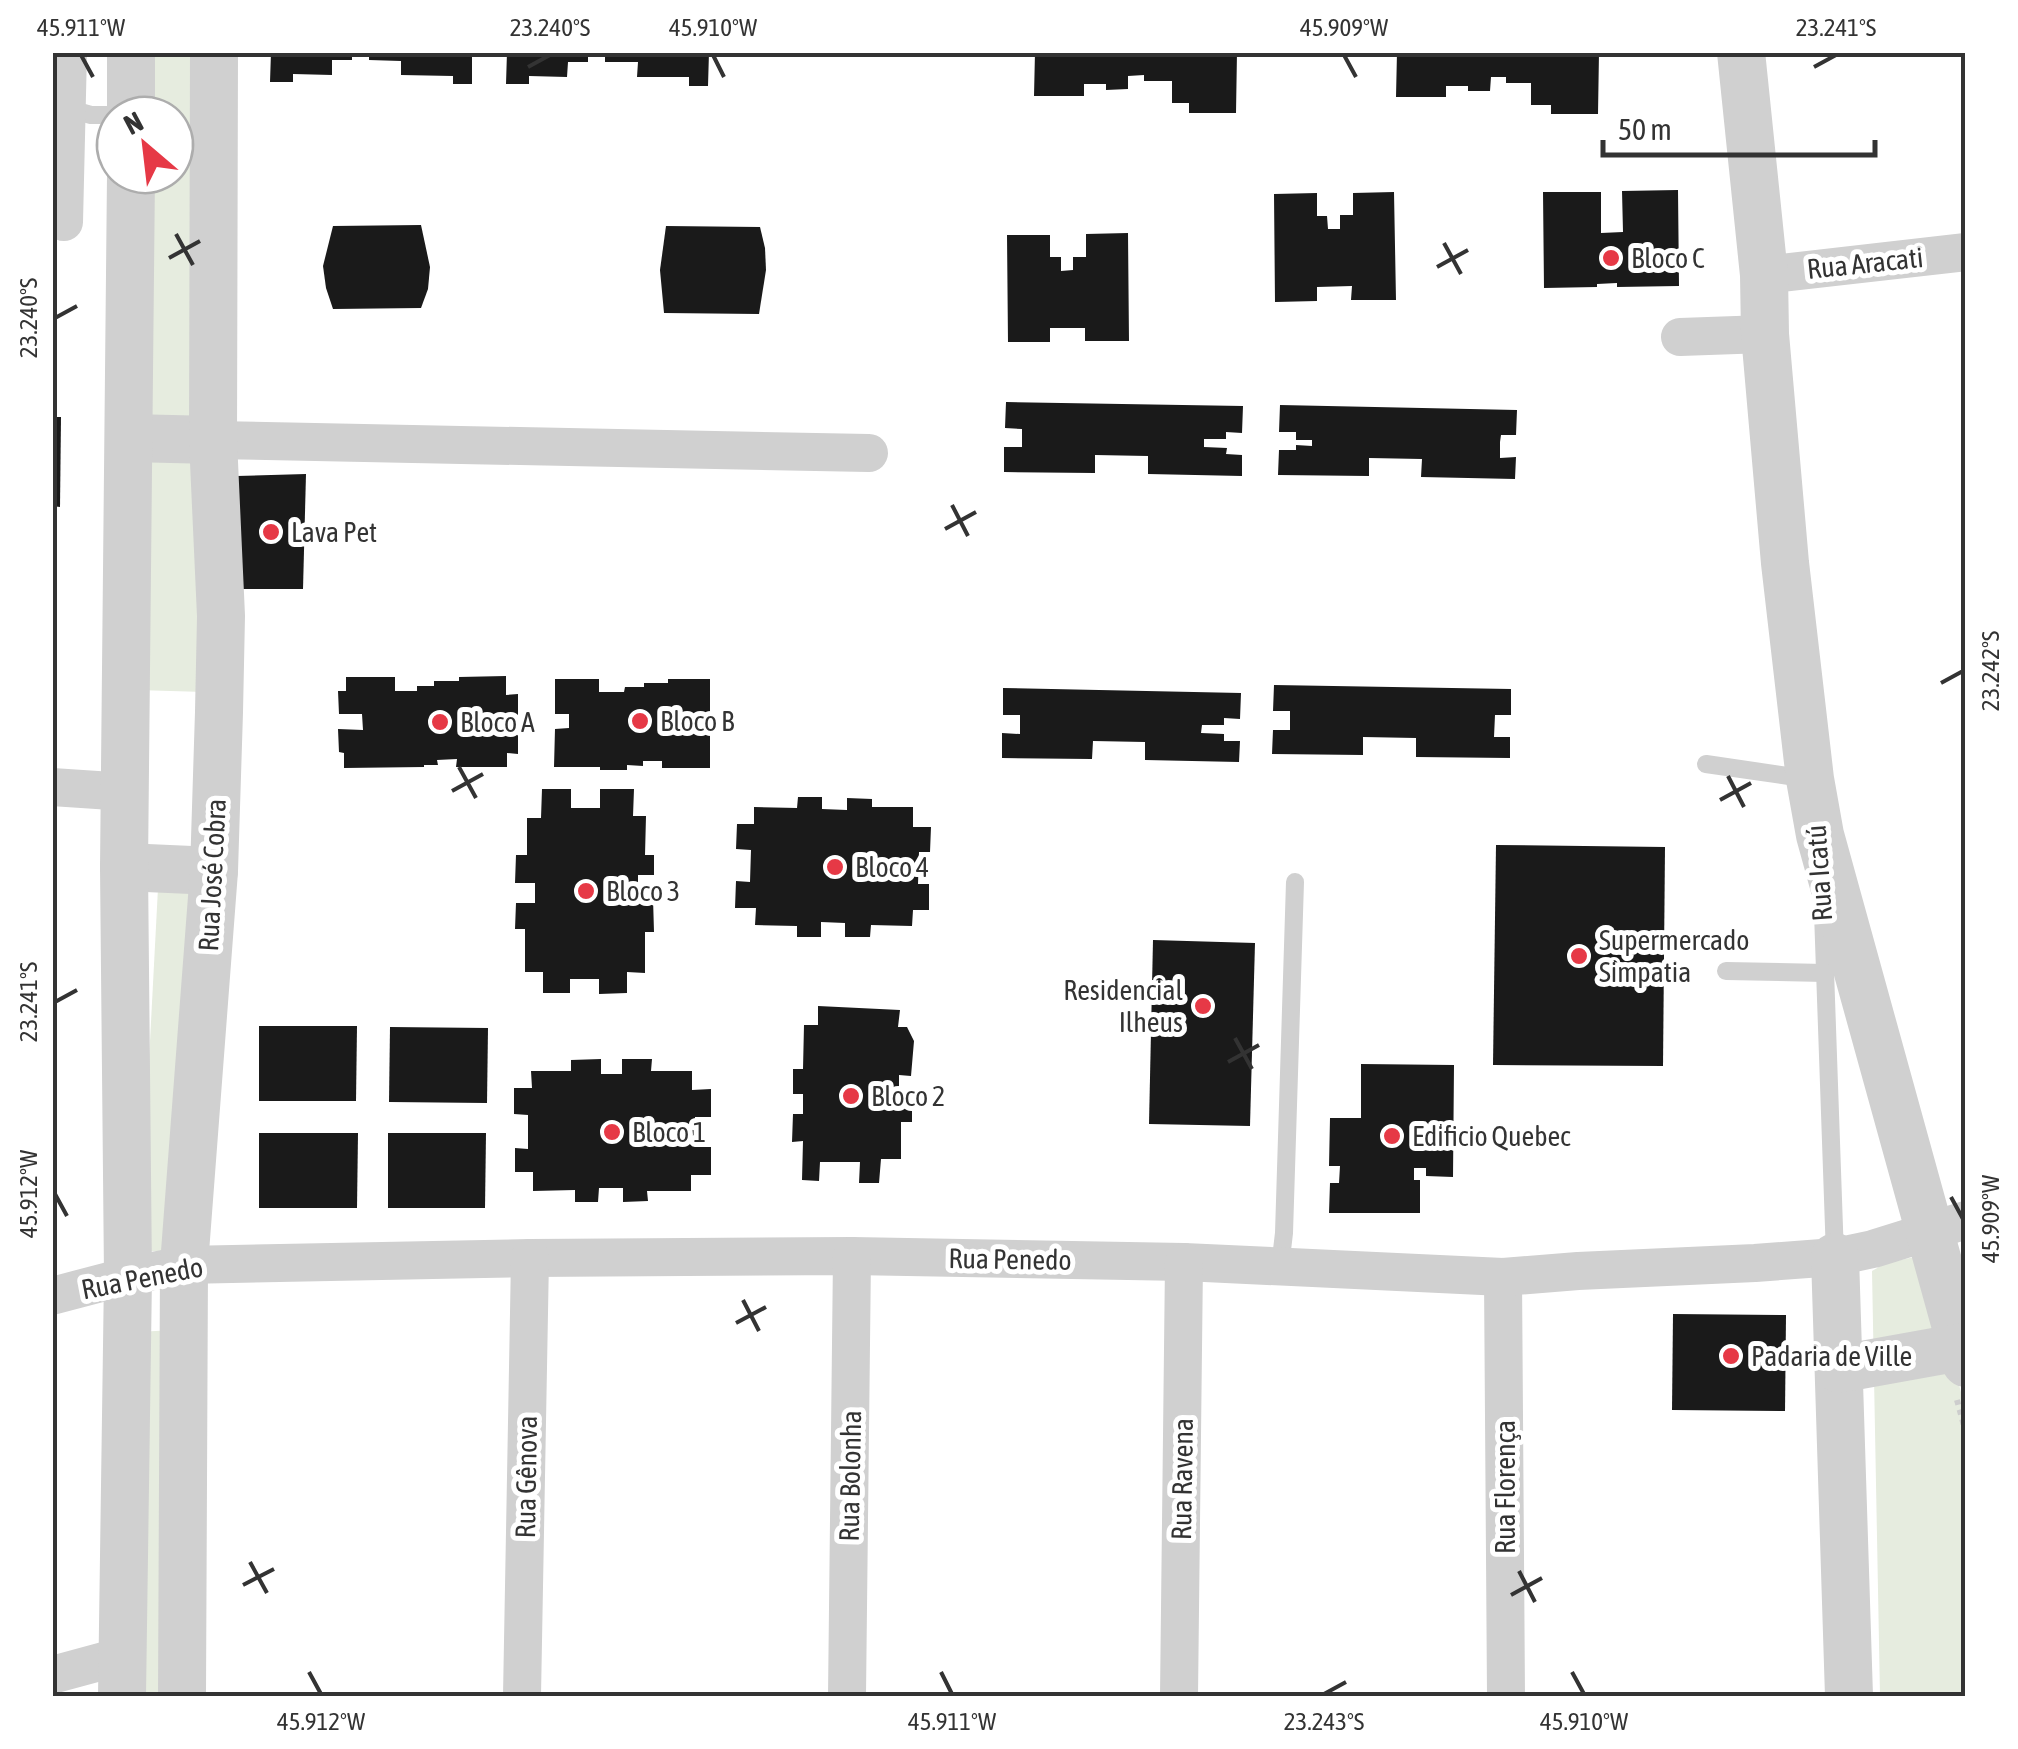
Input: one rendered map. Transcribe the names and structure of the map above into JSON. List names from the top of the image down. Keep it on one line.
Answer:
{"streets":{"street":["Rua Aracati","Rua Icatú","Rua José Cobra","Rua Penedo","Rua Bolonha","Rua Gênova","Rua Ravena","Rua Florença"]},"crossings":[["Rua Aracati","Rua Icatú"],["Rua Icatú","Rua Penedo"],["Rua José Cobra","Rua Penedo"],["Rua Penedo","Rua Bolonha"],["Rua Penedo","Rua Gênova"],["Rua Penedo","Rua Ravena"],["Rua Penedo","Rua Florença"]],"places":["Bloco C","Lava Pet","Bloco B","Bloco A","Bloco 4","Bloco 3","Supermercado Simpatia","Residencial Ilheus","Bloco 2","Bloco 1","Edificio Quebec","Padaria de Ville"],"scale_bar":"50 m","north":"top left","coordinates":["45.911°W","23.240°S","45.910°W","45.909°W","23.241°S","23.242°S","45.912°W","23.243°S"]}
